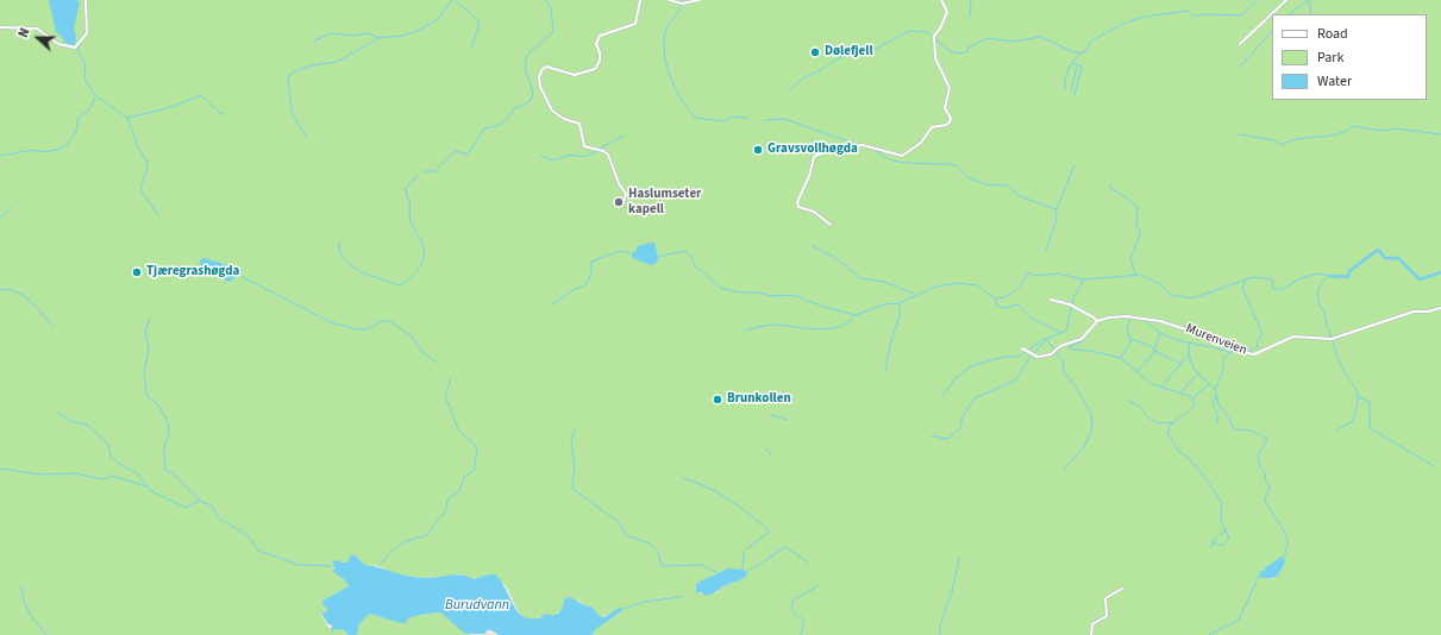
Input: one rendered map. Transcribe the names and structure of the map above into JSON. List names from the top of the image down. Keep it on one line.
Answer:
{"streets":{"street":["Murenveien"]},"water":["Burudvann"],"places":["Dølefjell","Gravsvollhøgda","Haslumseter kapell","Tjæregrashøgda","Brunkollen"],"legend":["Road","Park","Water"],"north":"left"}
